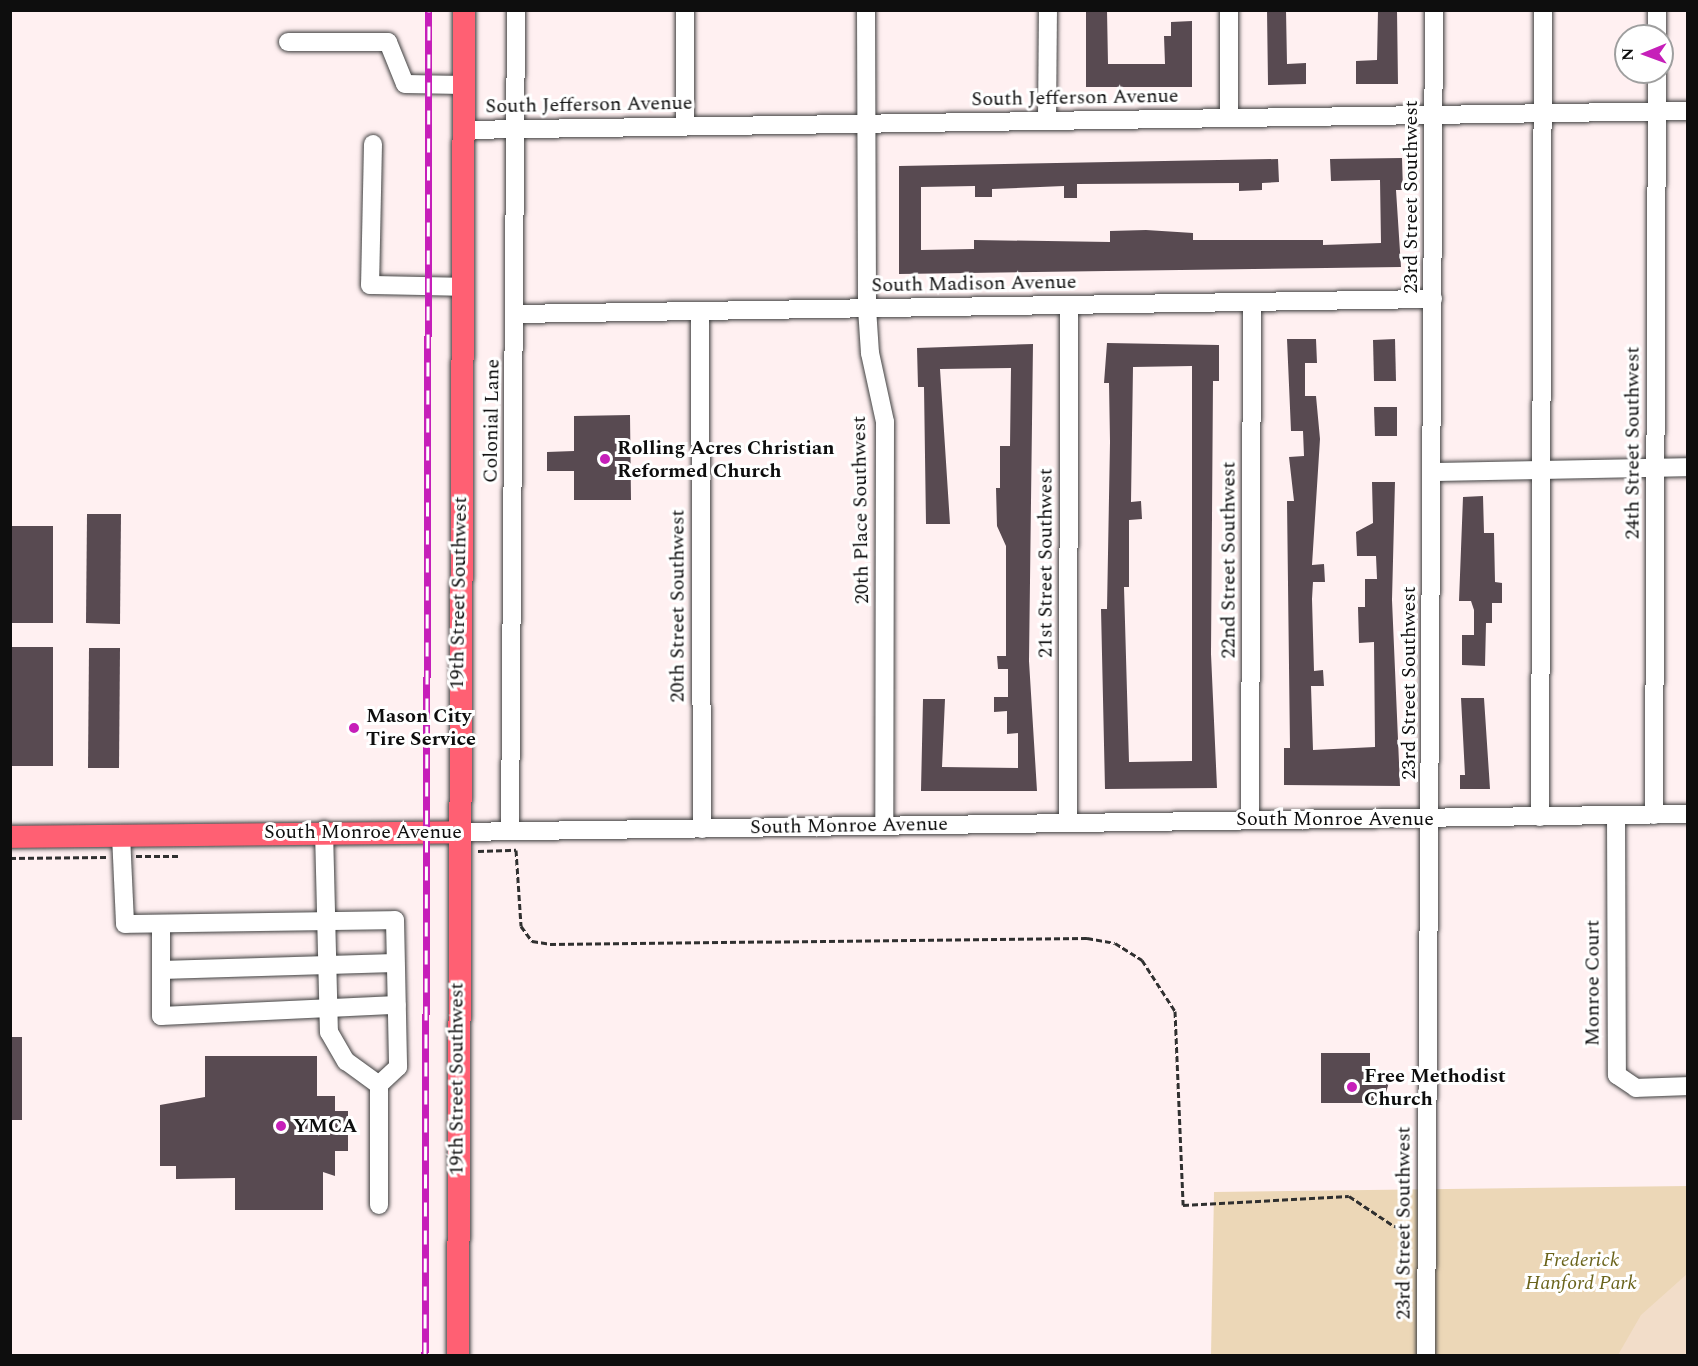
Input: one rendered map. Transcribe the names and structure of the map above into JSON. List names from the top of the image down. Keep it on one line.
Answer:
{"streets":{"main road":["19th Street Southwest","South Monroe Avenue"],"street":["South Jefferson Avenue","23rd Street Southwest","South Madison Avenue","Colonial Lane","24th Street Southwest","20th Place Southwest","22nd Street Southwest","21st Street Southwest","20th Street Southwest","Monroe Court"]},"crossings":[["South Jefferson Avenue","23rd Street Southwest"],["South Jefferson Avenue","Colonial Lane"],["South Jefferson Avenue","24th Street Southwest"],["South Jefferson Avenue","20th Place Southwest"],["South Jefferson Avenue","19th Street Southwest"],["23rd Street Southwest","South Madison Avenue"],["23rd Street Southwest","South Monroe Avenue"],["South Madison Avenue","Colonial Lane"],["South Madison Avenue","20th Place Southwest"],["South Madison Avenue","22nd Street Southwest"],["South Madison Avenue","21st Street Southwest"],["South Madison Avenue","20th Street Southwest"],["Colonial Lane","South Monroe Avenue"],["24th Street Southwest","South Monroe Avenue"],["20th Place Southwest","South Monroe Avenue"],["22nd Street Southwest","South Monroe Avenue"],["21st Street Southwest","South Monroe Avenue"],["19th Street Southwest","South Monroe Avenue"],["20th Street Southwest","South Monroe Avenue"],["South Monroe Avenue","Monroe Court"]],"parks":["Frederick Hanford Park"],"places":["Rolling Acres Christian Reformed Church","Mason City Tire Service","Free Methodist Church","YMCA"],"north":"left"}
